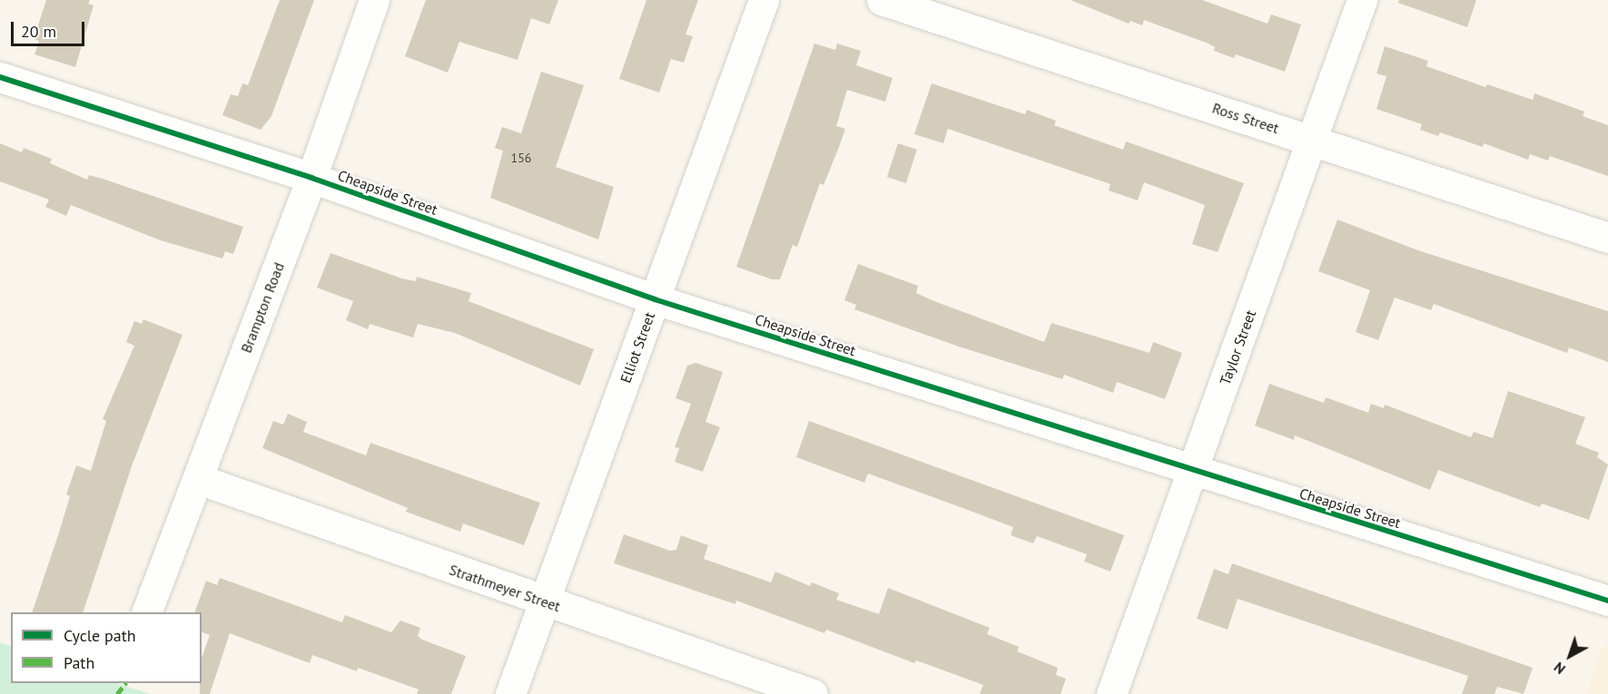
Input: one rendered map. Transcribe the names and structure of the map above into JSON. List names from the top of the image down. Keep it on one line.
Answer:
{"streets":{"street":["Ross Street","Cheapside Street","Brampton Road","Elliot Street","Taylor Street","Strathmeyer Street"]},"crossings":[["Ross Street","Taylor Street"],["Cheapside Street","Brampton Road"],["Cheapside Street","Elliot Street"],["Cheapside Street","Taylor Street"],["Brampton Road","Strathmeyer Street"],["Elliot Street","Strathmeyer Street"]],"house_numbers":["156"],"legend":["Cycle path","Path"],"scale_bar":"20 m","north":"bottom left"}
